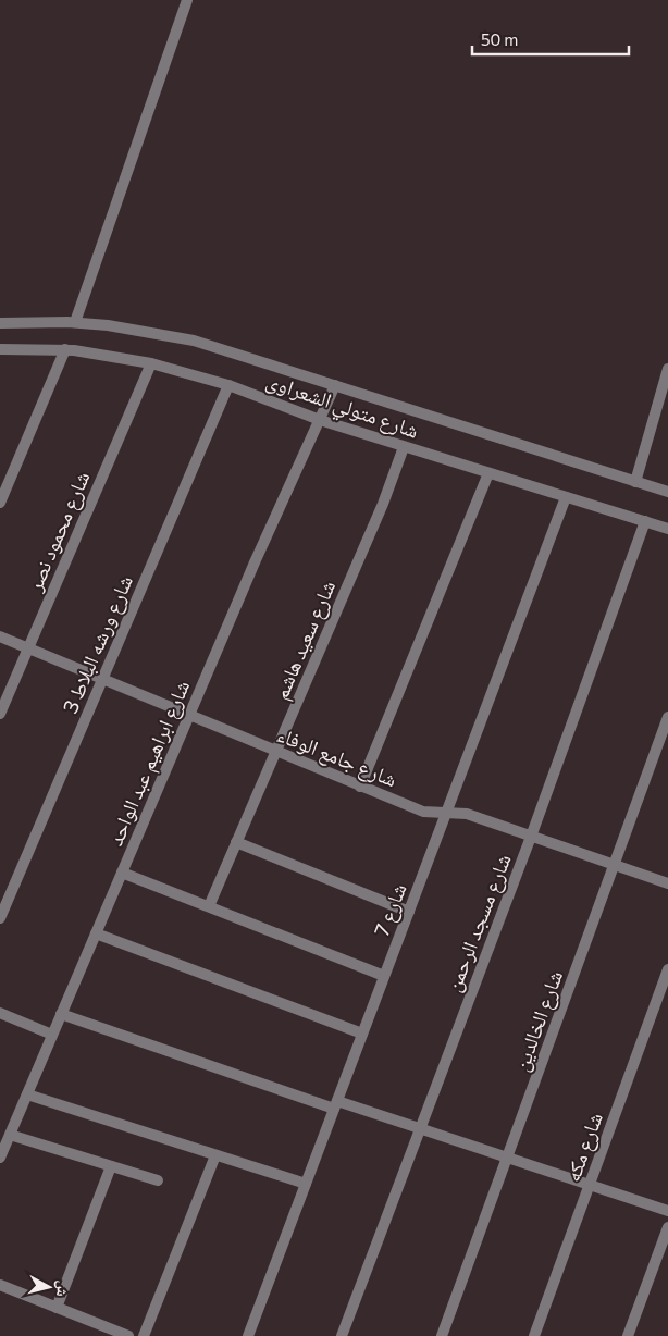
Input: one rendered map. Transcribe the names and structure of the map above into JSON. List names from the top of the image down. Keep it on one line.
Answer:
{"streets":{"street":["شارع متولي الشعراوى","شارع محمود نصر","شارع سعيد هاشم","شارع ورشه البلاط 3","شارع جامع الوفاء","شارع ابراهيم عبد الواحد","شارع 7","شارع مسجد الرحمن","شارع الخالدين","شارع مكه"]},"crossings":[["شارع متولي الشعراوى","شارع محمود نصر"],["شارع متولي الشعراوى","شارع سعيد هاشم"],["شارع متولي الشعراوى","شارع ورشه البلاط 3"],["شارع متولي الشعراوى","شارع ابراهيم عبد الواحد"],["شارع متولي الشعراوى","شارع 7"],["شارع متولي الشعراوى","شارع مسجد الرحمن"],["شارع محمود نصر","شارع جامع الوفاء"],["شارع سعيد هاشم","شارع جامع الوفاء"],["شارع ورشه البلاط 3","شارع جامع الوفاء"],["شارع جامع الوفاء","شارع ابراهيم عبد الواحد"],["شارع جامع الوفاء","شارع 7"],["شارع جامع الوفاء","شارع مسجد الرحمن"],["شارع جامع الوفاء","شارع الخالدين"]],"scale_bar":"50 m","north":"right"}
